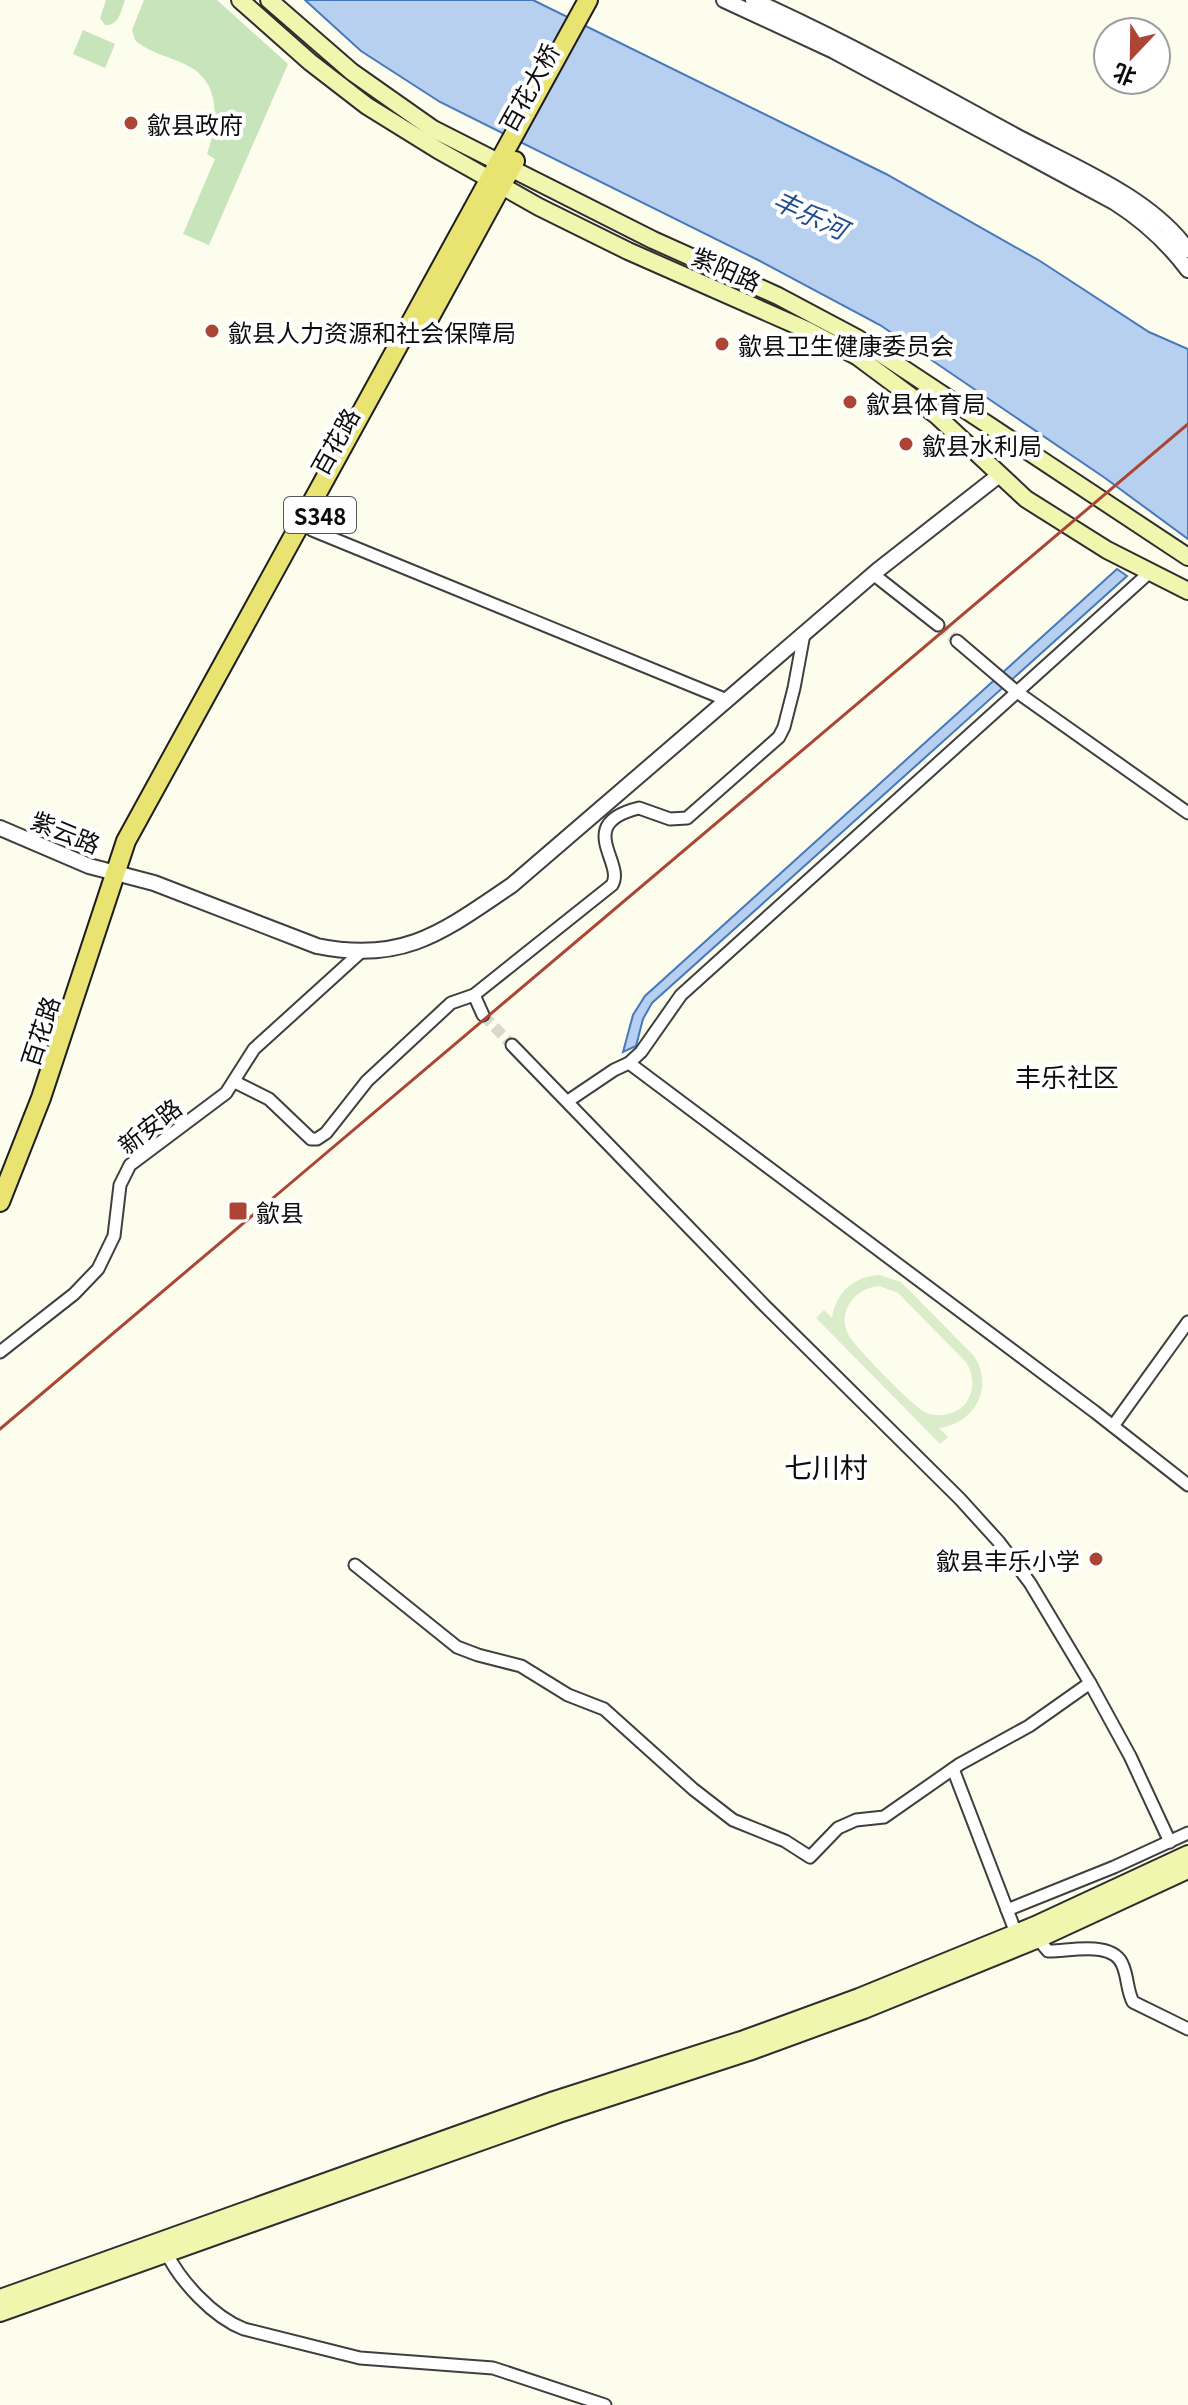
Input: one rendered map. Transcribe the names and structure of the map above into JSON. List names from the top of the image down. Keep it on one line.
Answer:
{"streets":{"main road":["百花大桥","紫阳路","百花路","S348"],"street":["紫云路","新安路"]},"crossings":[["百花大桥","紫阳路"],["百花大桥","百花路"],["紫阳路","百花路"],["紫阳路","紫云路"],["百花路","紫云路"],["紫云路","新安路"]],"districts":["丰乐社区","七川村"],"water":["丰乐河"],"places":{"other":["歙县政府","歙县人力资源和社会保障局","歙县卫生健康委员会","歙县体育局","歙县水利局","歙县丰乐小学"],"transit":["歙县"]},"north":"bottom"}
